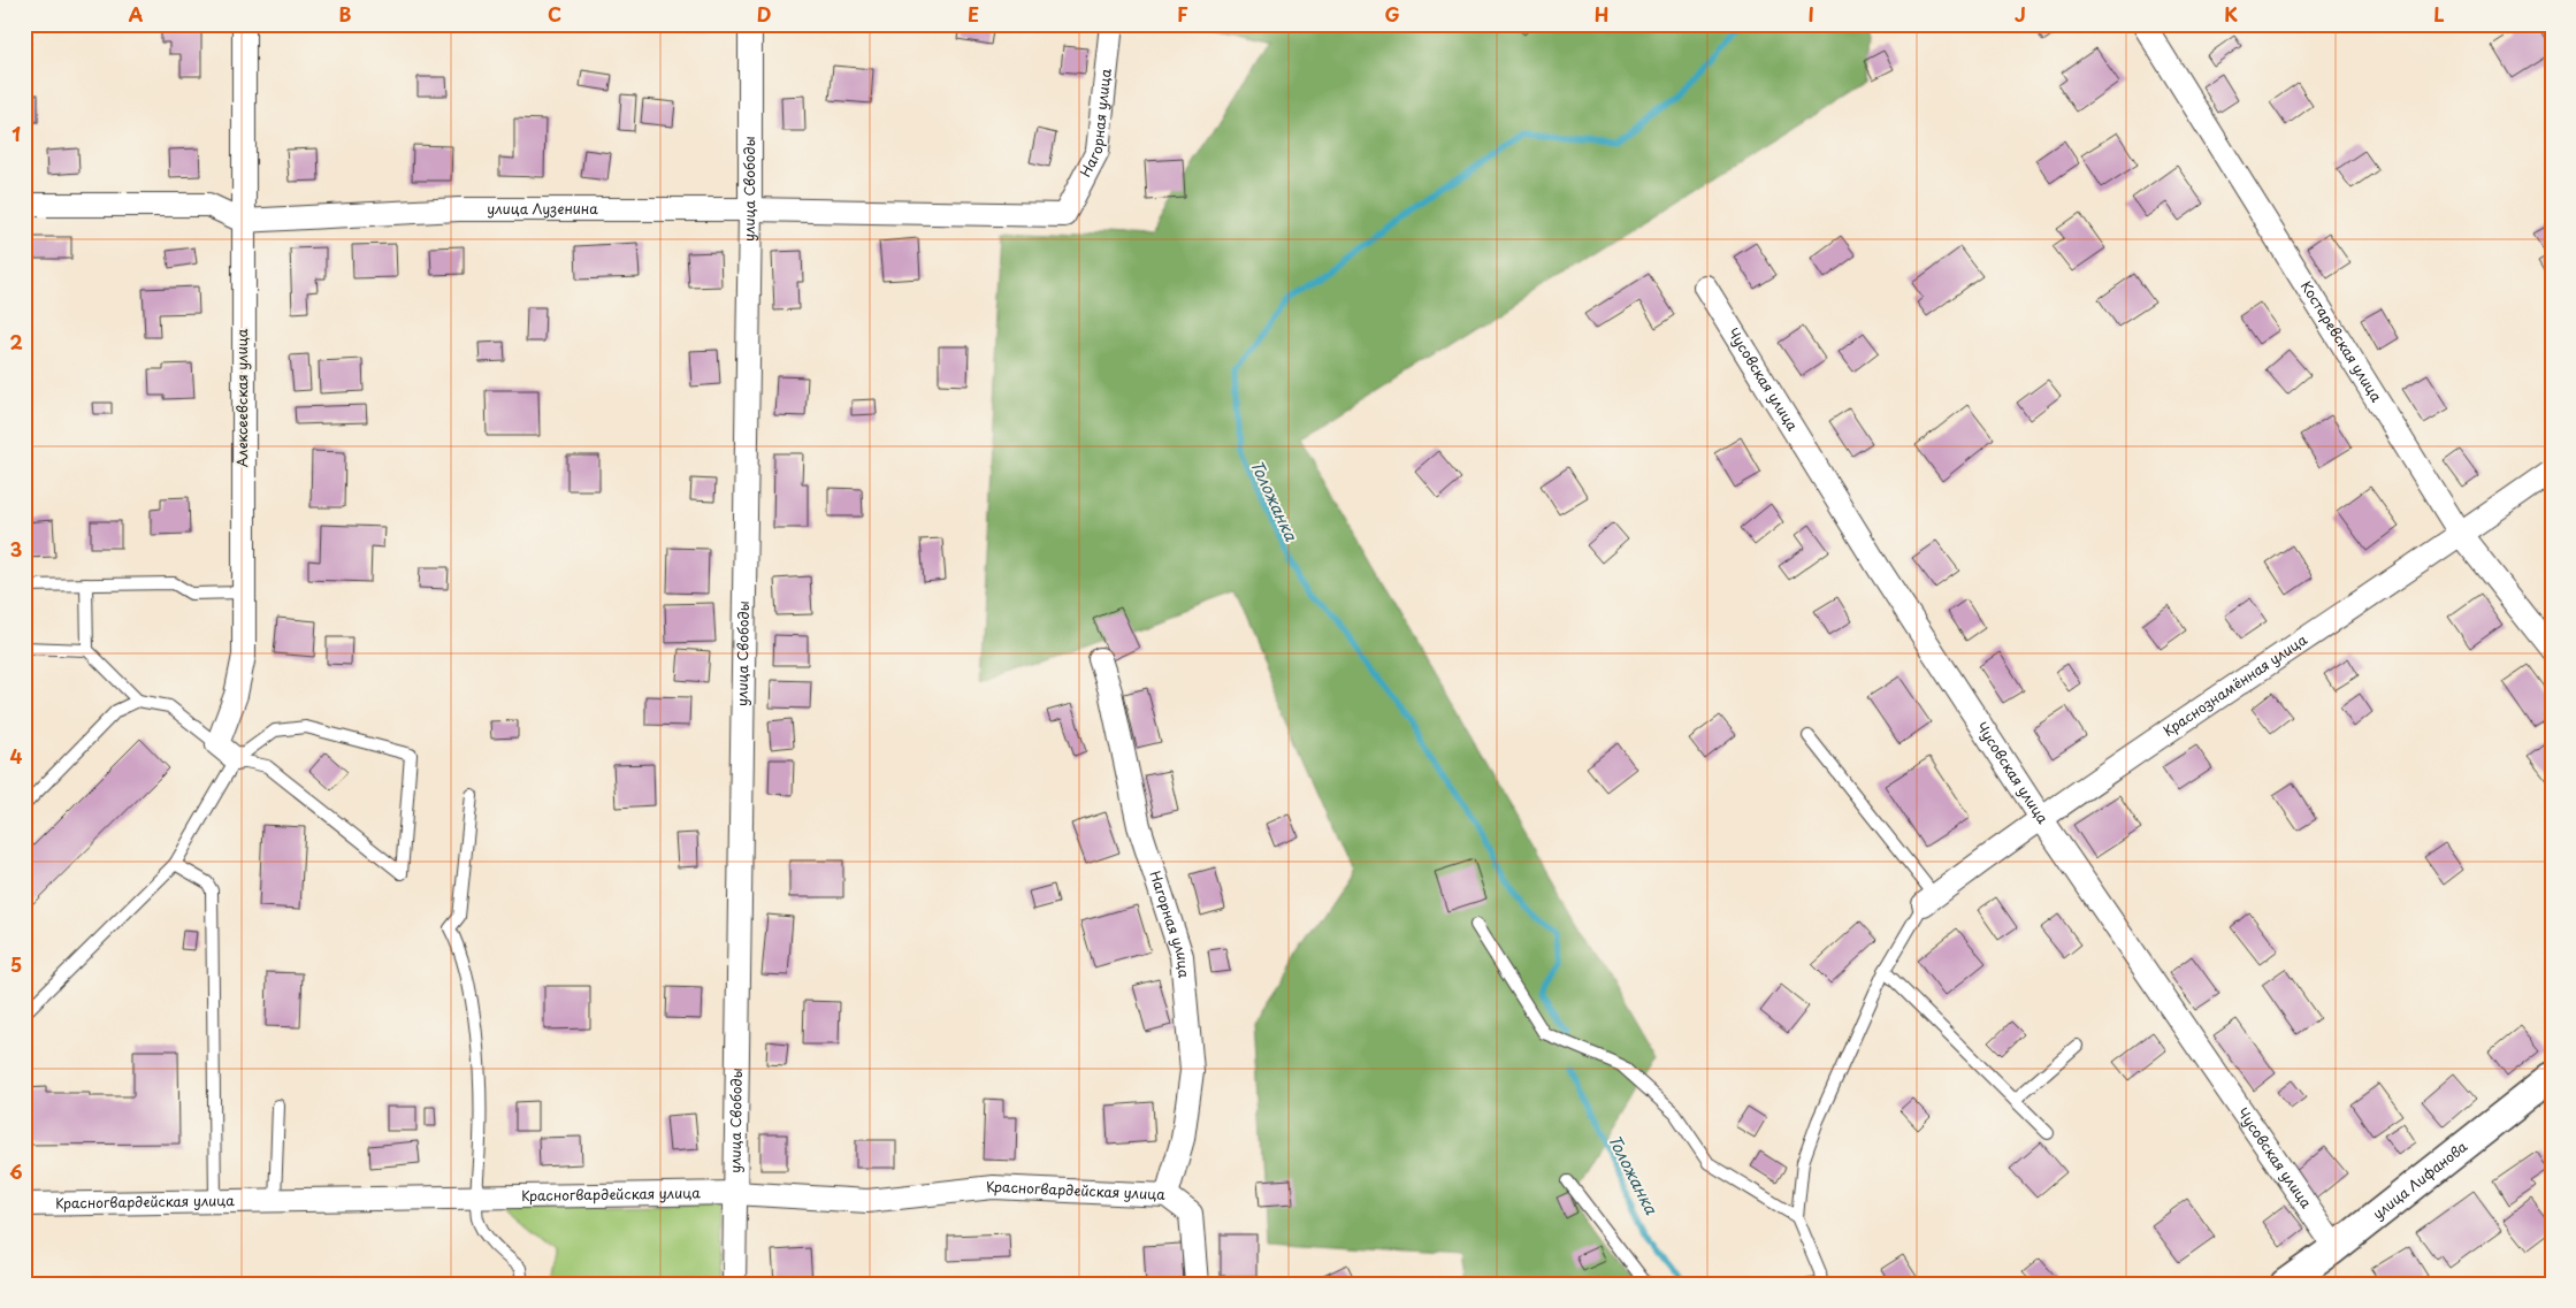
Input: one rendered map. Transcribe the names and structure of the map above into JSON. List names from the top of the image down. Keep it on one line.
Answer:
{"streets":{"street":["Нагорная улица","улица Свободы","улица Лузенина","Костаревская улица","Чусовская улица","Алексеевская улица","Краснознамённая улица","улица Лифанова","Красногвардейская улица"]},"crossings":[["Нагорная улица","улица Лузенина"],["Нагорная улица","Красногвардейская улица"],["улица Свободы","улица Лузенина"],["улица Свободы","Красногвардейская улица"],["улица Лузенина","Алексеевская улица"],["Костаревская улица","Краснознамённая улица"],["Чусовская улица","Краснознамённая улица"],["Чусовская улица","улица Лифанова"]],"water":["Толожанка"],"grid":{"columns":["A","B","C","D","E","F","G","H","I","J","K","L"],"rows":["1","2","3","4","5","6"]}}
